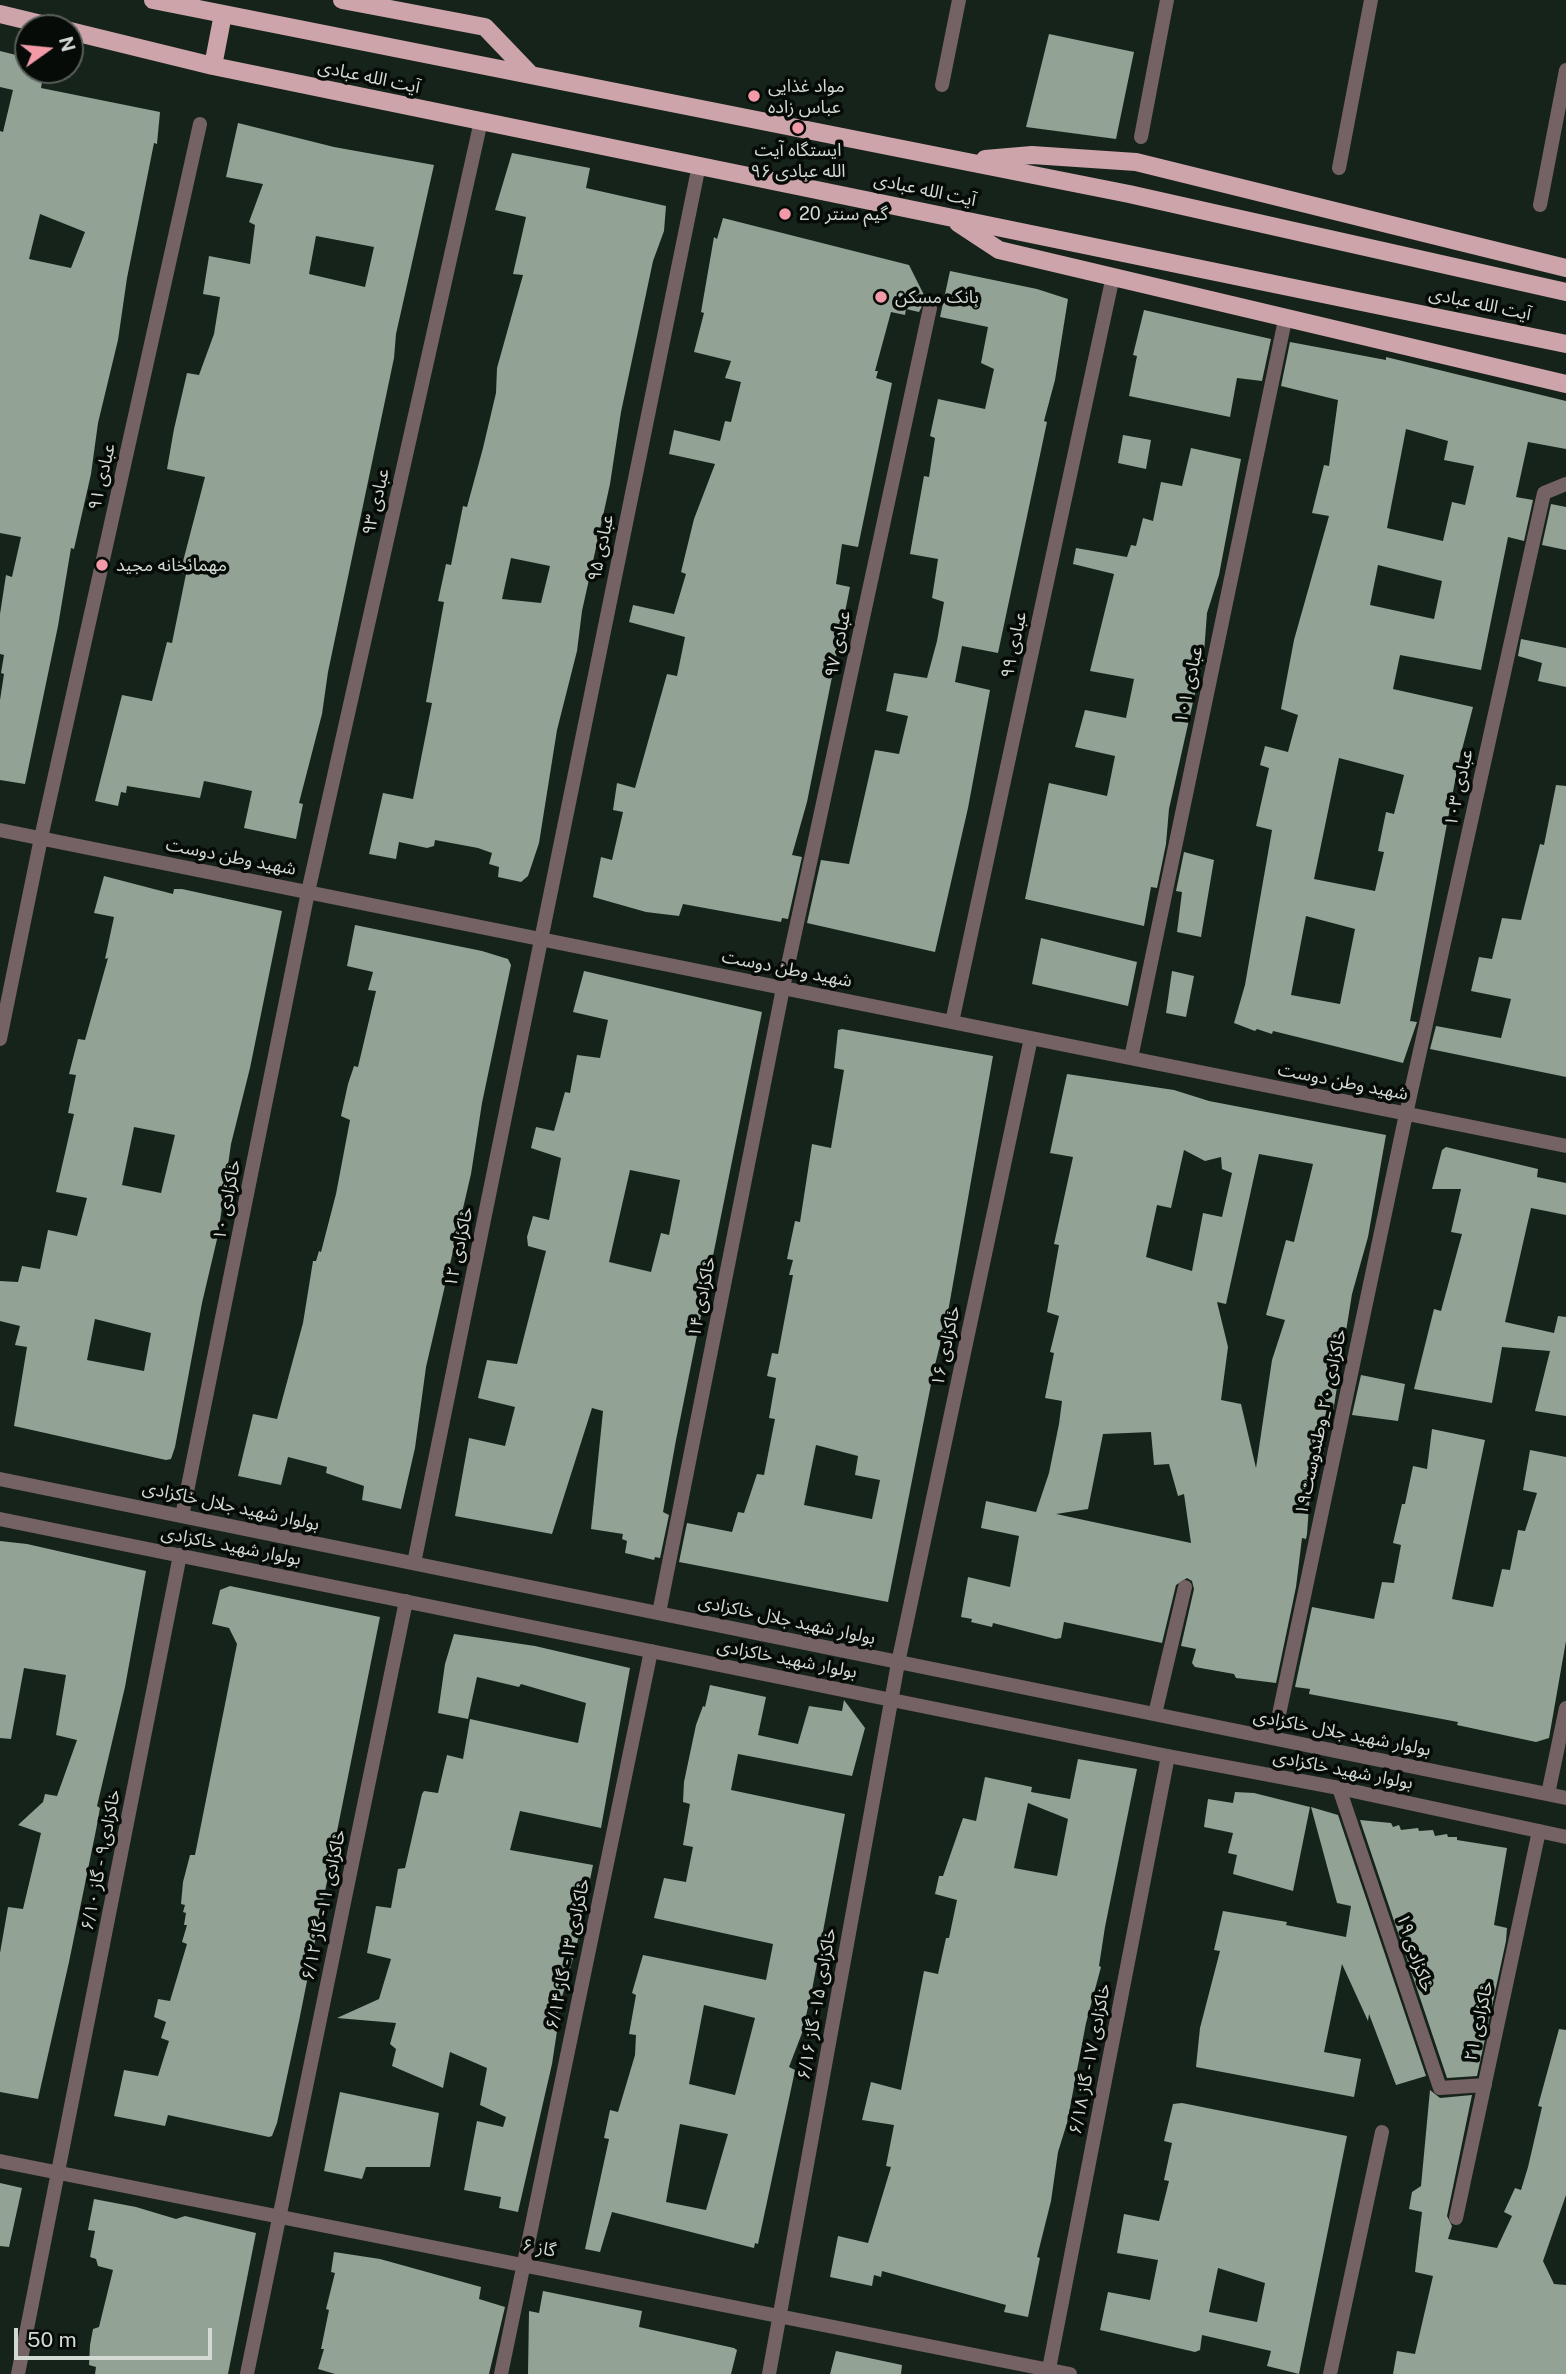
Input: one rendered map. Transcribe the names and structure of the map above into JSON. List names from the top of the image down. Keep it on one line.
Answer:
{"streets":{"main road":["آیت الله عبادی"],"street":["عبادی ۹۱","عبادی ۹۳","عبادی ۹۵","عبادی ۹۷","عبادی ۹۹","عبادی ۱۰۱","عبادی ۱۰۳","شهید وطن دوست","خاکزادی ۱۰","خاکزادی ۱۲","خاکزادی ۱۴","خاکزادی ۱۶","خاکزادی ۲۰_وطندوست۱۹","بولوار شهید جلال خاکزادی","بولوار شهید خاکزادی","خاکزادی۹ - گاز ۶/۱۰","خاکزادی ۱۱- گاز ۶/۱۲","خاکزادی ۱۹","خاکزادی ۱۳- گاز ۶/۱۴","خاکزادی ۱۵- گاز ۶/۱۶","خاکزادی ۲۱","خاکزادی ۱۷- گاز ۶/۱۸","گاز ۶"]},"crossings":[["آیت الله عبادی","عبادی ۹۳"],["آیت الله عبادی","عبادی ۹۵"],["عبادی ۹۱","شهید وطن دوست"],["عبادی ۹۳","شهید وطن دوست"],["عبادی ۹۳","خاکزادی ۱۰"],["عبادی ۹۵","شهید وطن دوست"],["عبادی ۹۵","خاکزادی ۱۲"],["عبادی ۹۷","شهید وطن دوست"],["عبادی ۹۷","خاکزادی ۱۴"],["عبادی ۹۹","شهید وطن دوست"],["عبادی ۱۰۱","شهید وطن دوست"],["عبادی ۱۰۳","شهید وطن دوست"],["عبادی ۱۰۳","خاکزادی ۲۰_وطندوست۱۹"],["شهید وطن دوست","خاکزادی ۱۰"],["شهید وطن دوست","خاکزادی ۱۲"],["شهید وطن دوست","خاکزادی ۱۴"],["شهید وطن دوست","خاکزادی ۱۶"],["شهید وطن دوست","خاکزادی ۲۰_وطندوست۱۹"],["خاکزادی ۱۰","بولوار شهید جلال خاکزادی"],["خاکزادی ۱۲","بولوار شهید جلال خاکزادی"],["خاکزادی ۱۴","بولوار شهید جلال خاکزادی"],["خاکزادی ۱۶","بولوار شهید جلال خاکزادی"],["خاکزادی ۱۶","بولوار شهید خاکزادی"],["خاکزادی ۱۶","خاکزادی ۱۵- گاز ۶/۱۶"],["خاکزادی ۲۰_وطندوست۱۹","بولوار شهید جلال خاکزادی"],["بولوار شهید خاکزادی","خاکزادی۹ - گاز ۶/۱۰"],["بولوار شهید خاکزادی","خاکزادی ۱۱- گاز ۶/۱۲"],["بولوار شهید خاکزادی","خاکزادی ۱۹"],["بولوار شهید خاکزادی","خاکزادی ۱۳- گاز ۶/۱۴"],["بولوار شهید خاکزادی","خاکزادی ۱۵- گاز ۶/۱۶"],["بولوار شهید خاکزادی","خاکزادی ۲۱"],["بولوار شهید خاکزادی","خاکزادی ۱۷- گاز ۶/۱۸"],["خاکزادی۹ - گاز ۶/۱۰","گاز ۶"],["خاکزادی ۱۱- گاز ۶/۱۲","گاز ۶"],["خاکزادی ۱۹","خاکزادی ۲۱"],["خاکزادی ۱۳- گاز ۶/۱۴","گاز ۶"],["خاکزادی ۱۵- گاز ۶/۱۶","گاز ۶"],["خاکزادی ۱۷- گاز ۶/۱۸","گاز ۶"]],"places":["مواد غذایی عباس زاده","ایستگاه آیت الله عبادی ۹۶","گیم سنتر 20","بانک مسکن","مهمانخانه مجید"],"scale_bar":"50 m","north":"right"}
